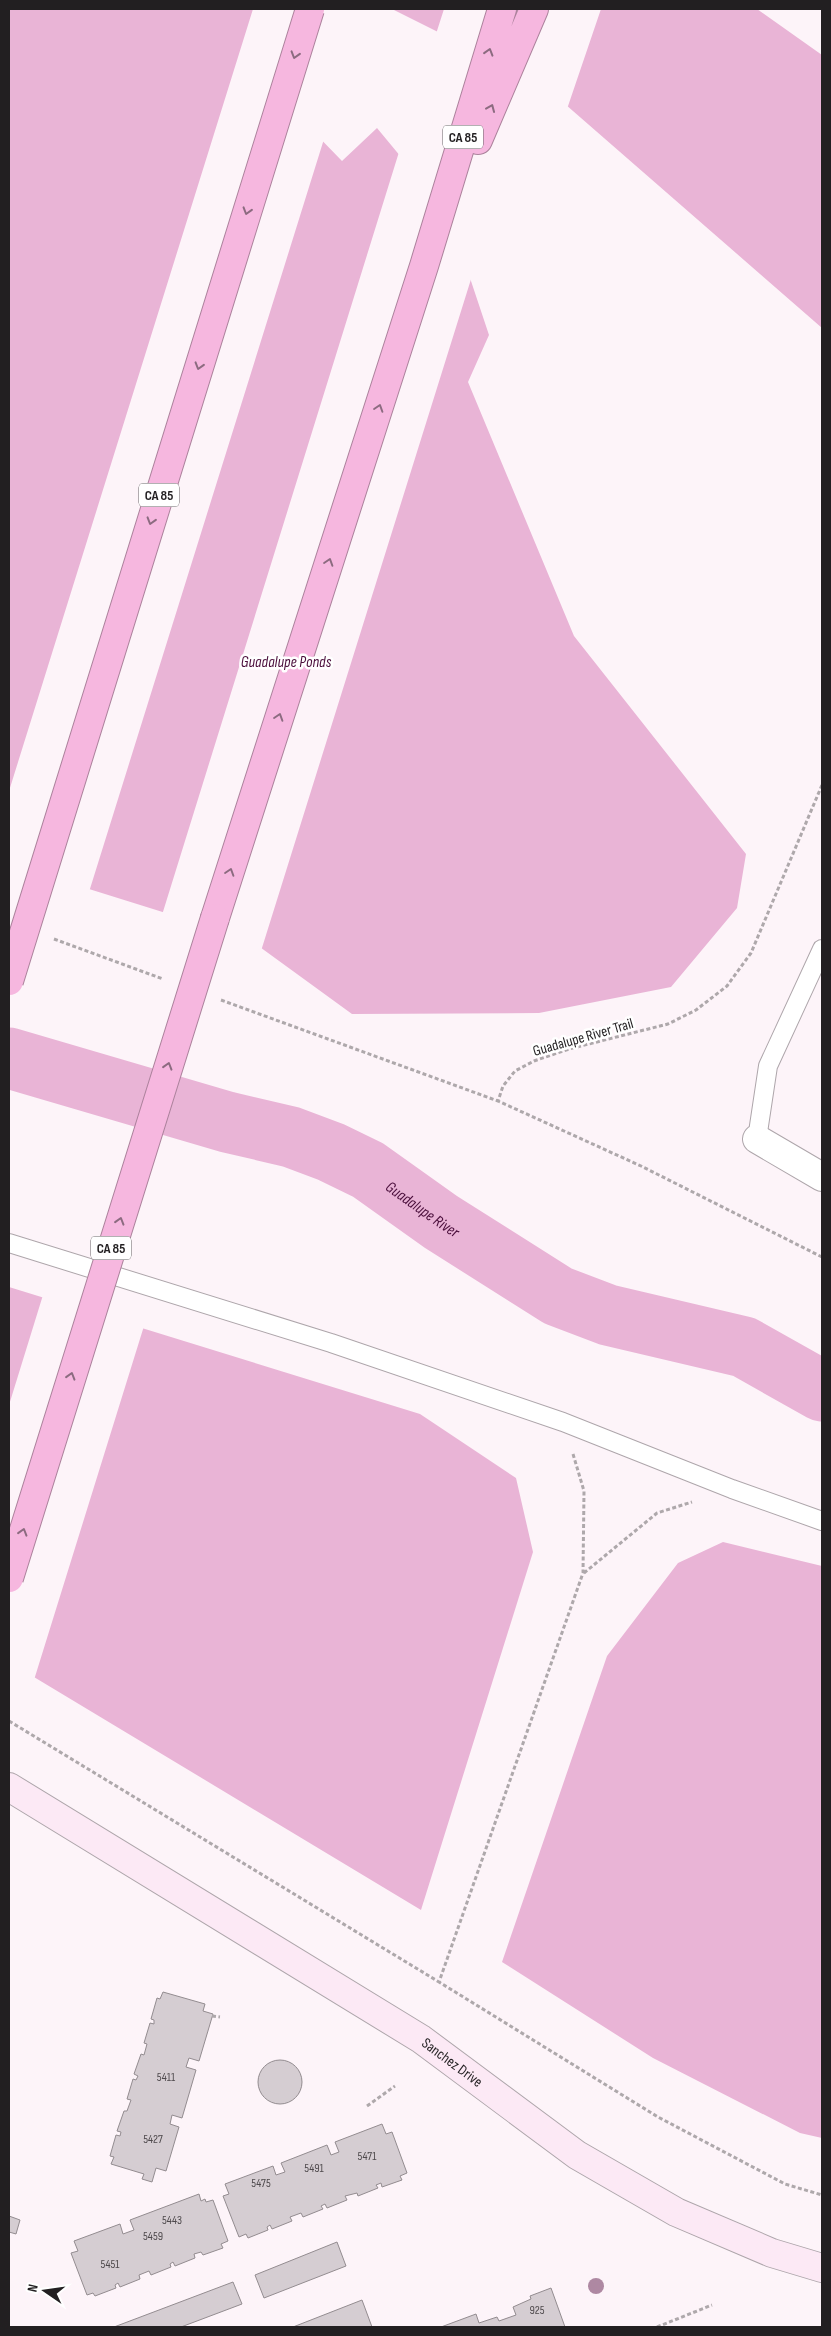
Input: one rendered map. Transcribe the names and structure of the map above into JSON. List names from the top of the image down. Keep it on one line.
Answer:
{"streets":{"highway":["CA 85"],"street":["Sanchez Drive"],"path":["Guadalupe River Trail"]},"water":["Guadalupe Ponds","Guadalupe River"],"house_numbers":["5411","5427","5471","5491","5475","5443","5459","5451","925"],"north":"left"}
